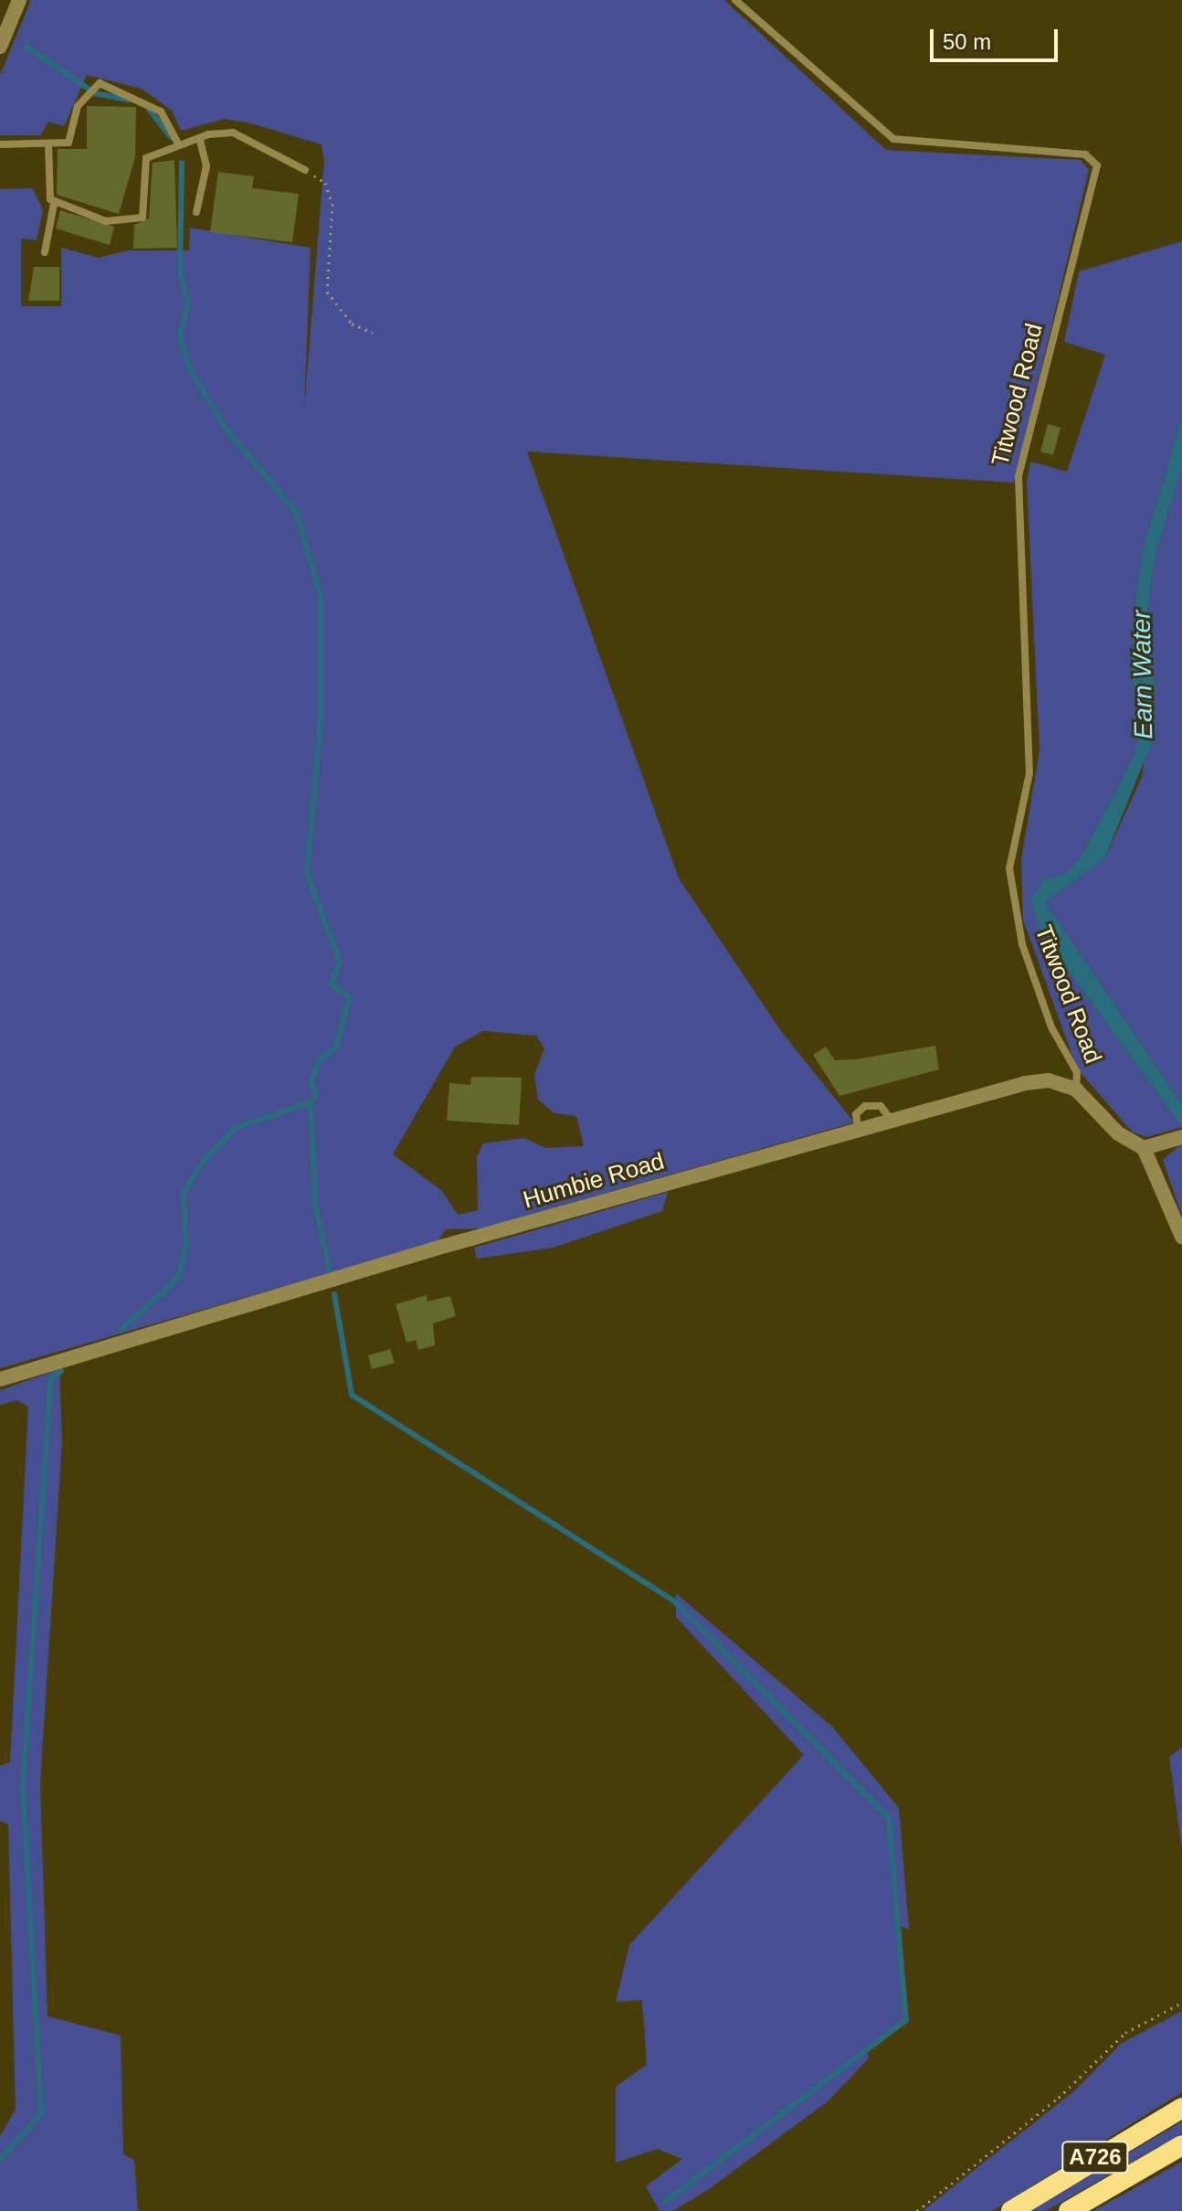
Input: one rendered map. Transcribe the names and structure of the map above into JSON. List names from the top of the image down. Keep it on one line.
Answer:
{"streets":{"highway":["A726"],"street":["Humbie Road"],"lane":["Titwood Road"]},"crossings":[["Titwood Road","Humbie Road"]],"water":["Earn Water"],"scale_bar":"50 m"}
